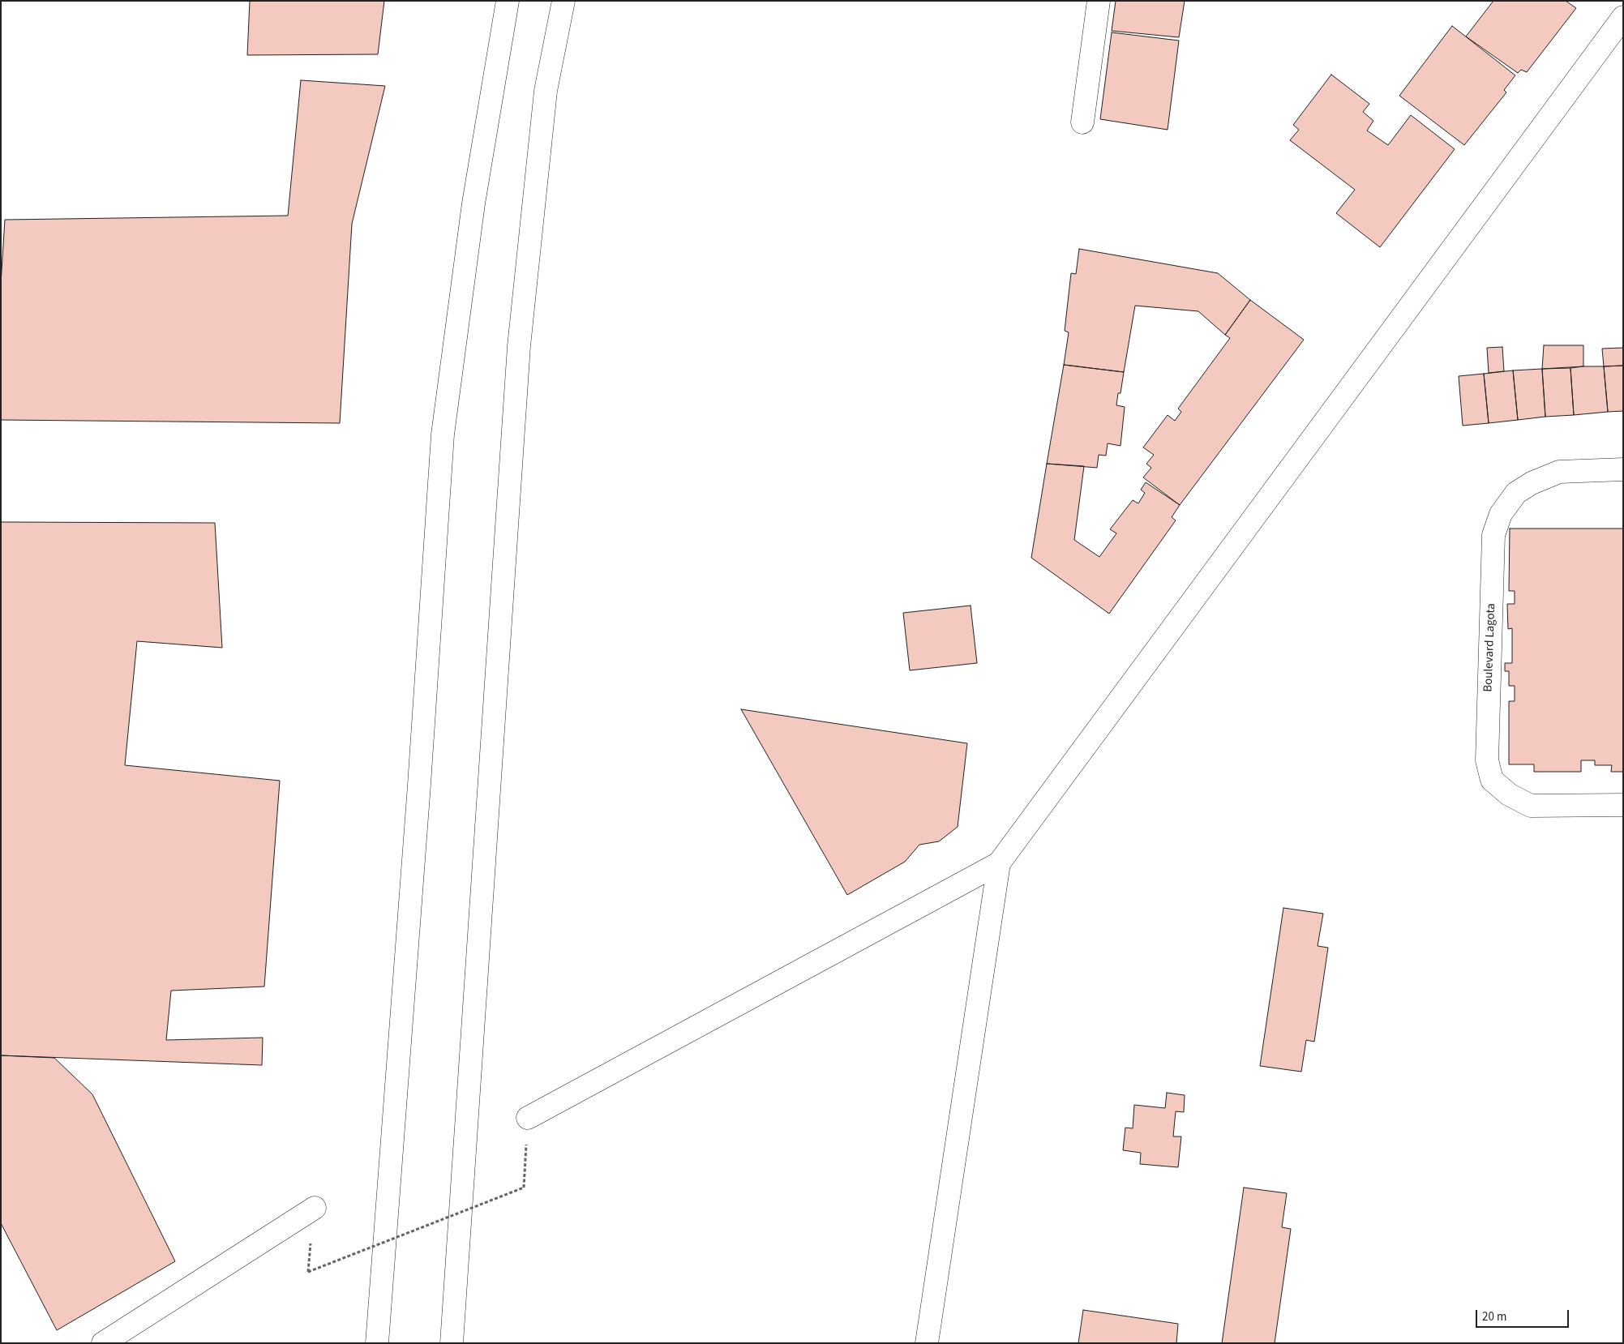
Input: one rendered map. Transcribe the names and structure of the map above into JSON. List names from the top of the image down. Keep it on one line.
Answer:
{"streets":{"main road":["Boulevard Lagota"]},"scale_bar":"20 m"}
